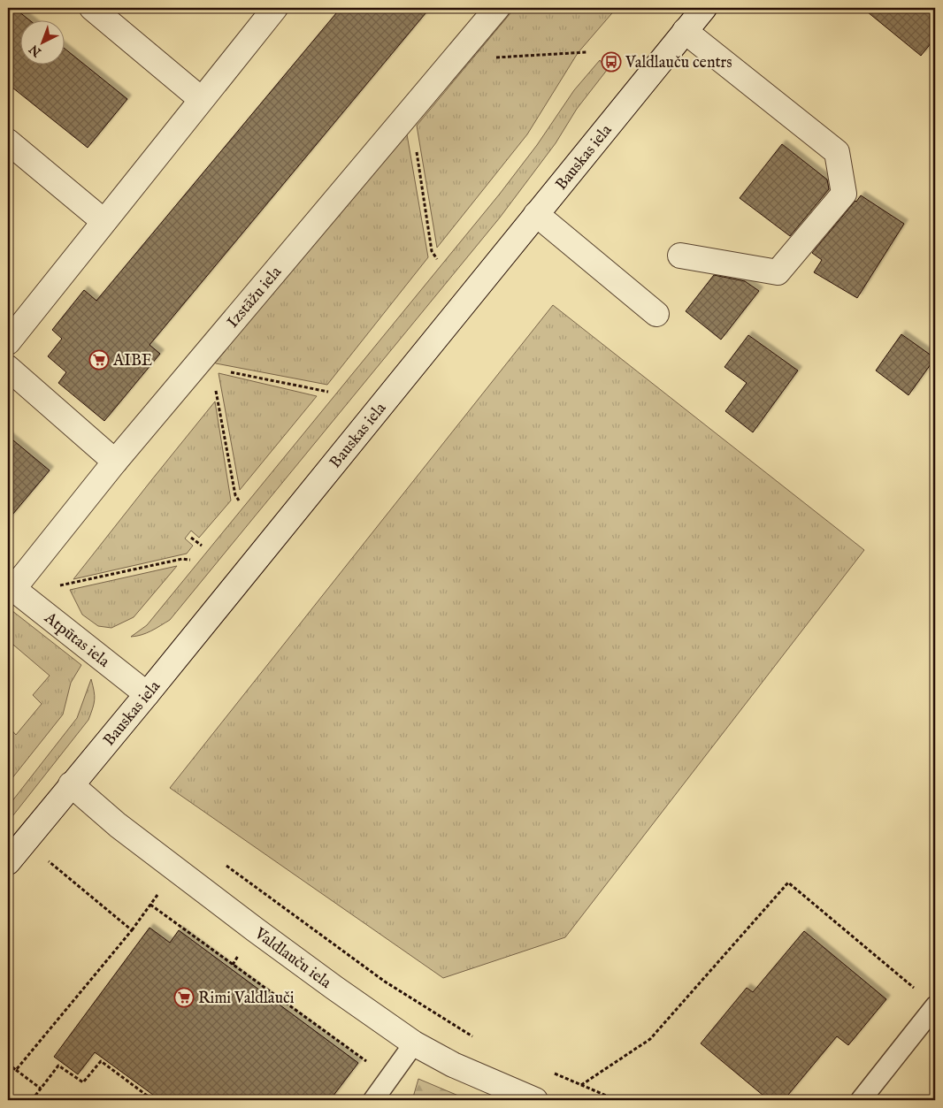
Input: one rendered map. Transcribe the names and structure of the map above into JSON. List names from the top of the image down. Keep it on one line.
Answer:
{"streets":{"street":["Bauskas iela","Izstāžu iela","Atpūtas iela","Valdlauču iela"]},"crossings":[["Bauskas iela","Atpūtas iela"],["Bauskas iela","Valdlauču iela"],["Izstāžu iela","Atpūtas iela"]],"places":{"bus stop":["Valdlauču centrs"],"supermarket":["AIBE","Rimi Valdlauči"]},"north":"bottom left"}
